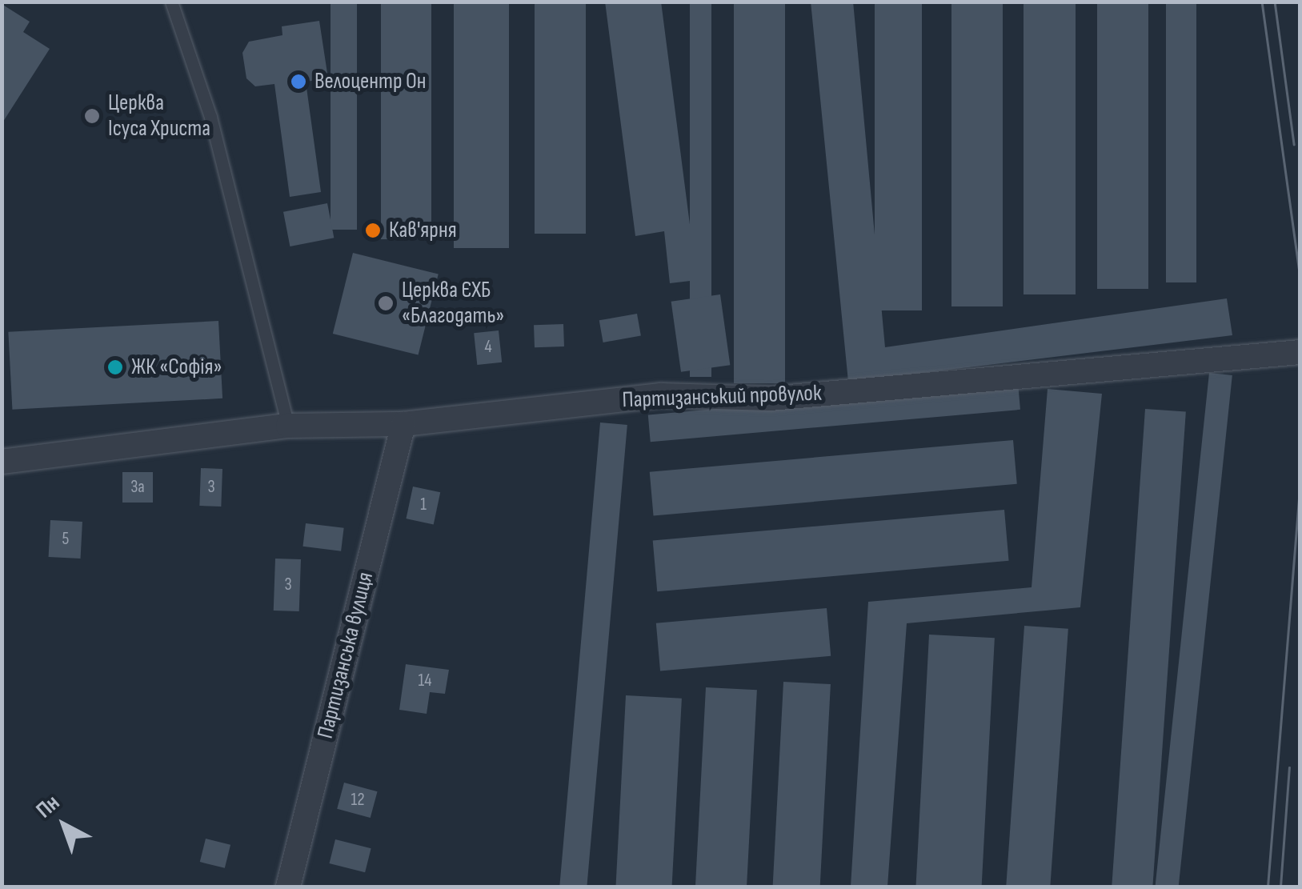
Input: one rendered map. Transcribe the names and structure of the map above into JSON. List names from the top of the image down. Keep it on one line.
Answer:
{"streets":{"street":["Партизанський провулок","Партизанська вулиця"]},"crossings":[["Партизанський провулок","Партизанська вулиця"]],"places":["Велоцентр Он","Церква Ісуса Христа","Кав'ярня","Церква ЄХБ «Благодать»","ЖК «Софія»"],"house_numbers":["4","3а","3","1","5","3","14","12"],"north":"top left"}
